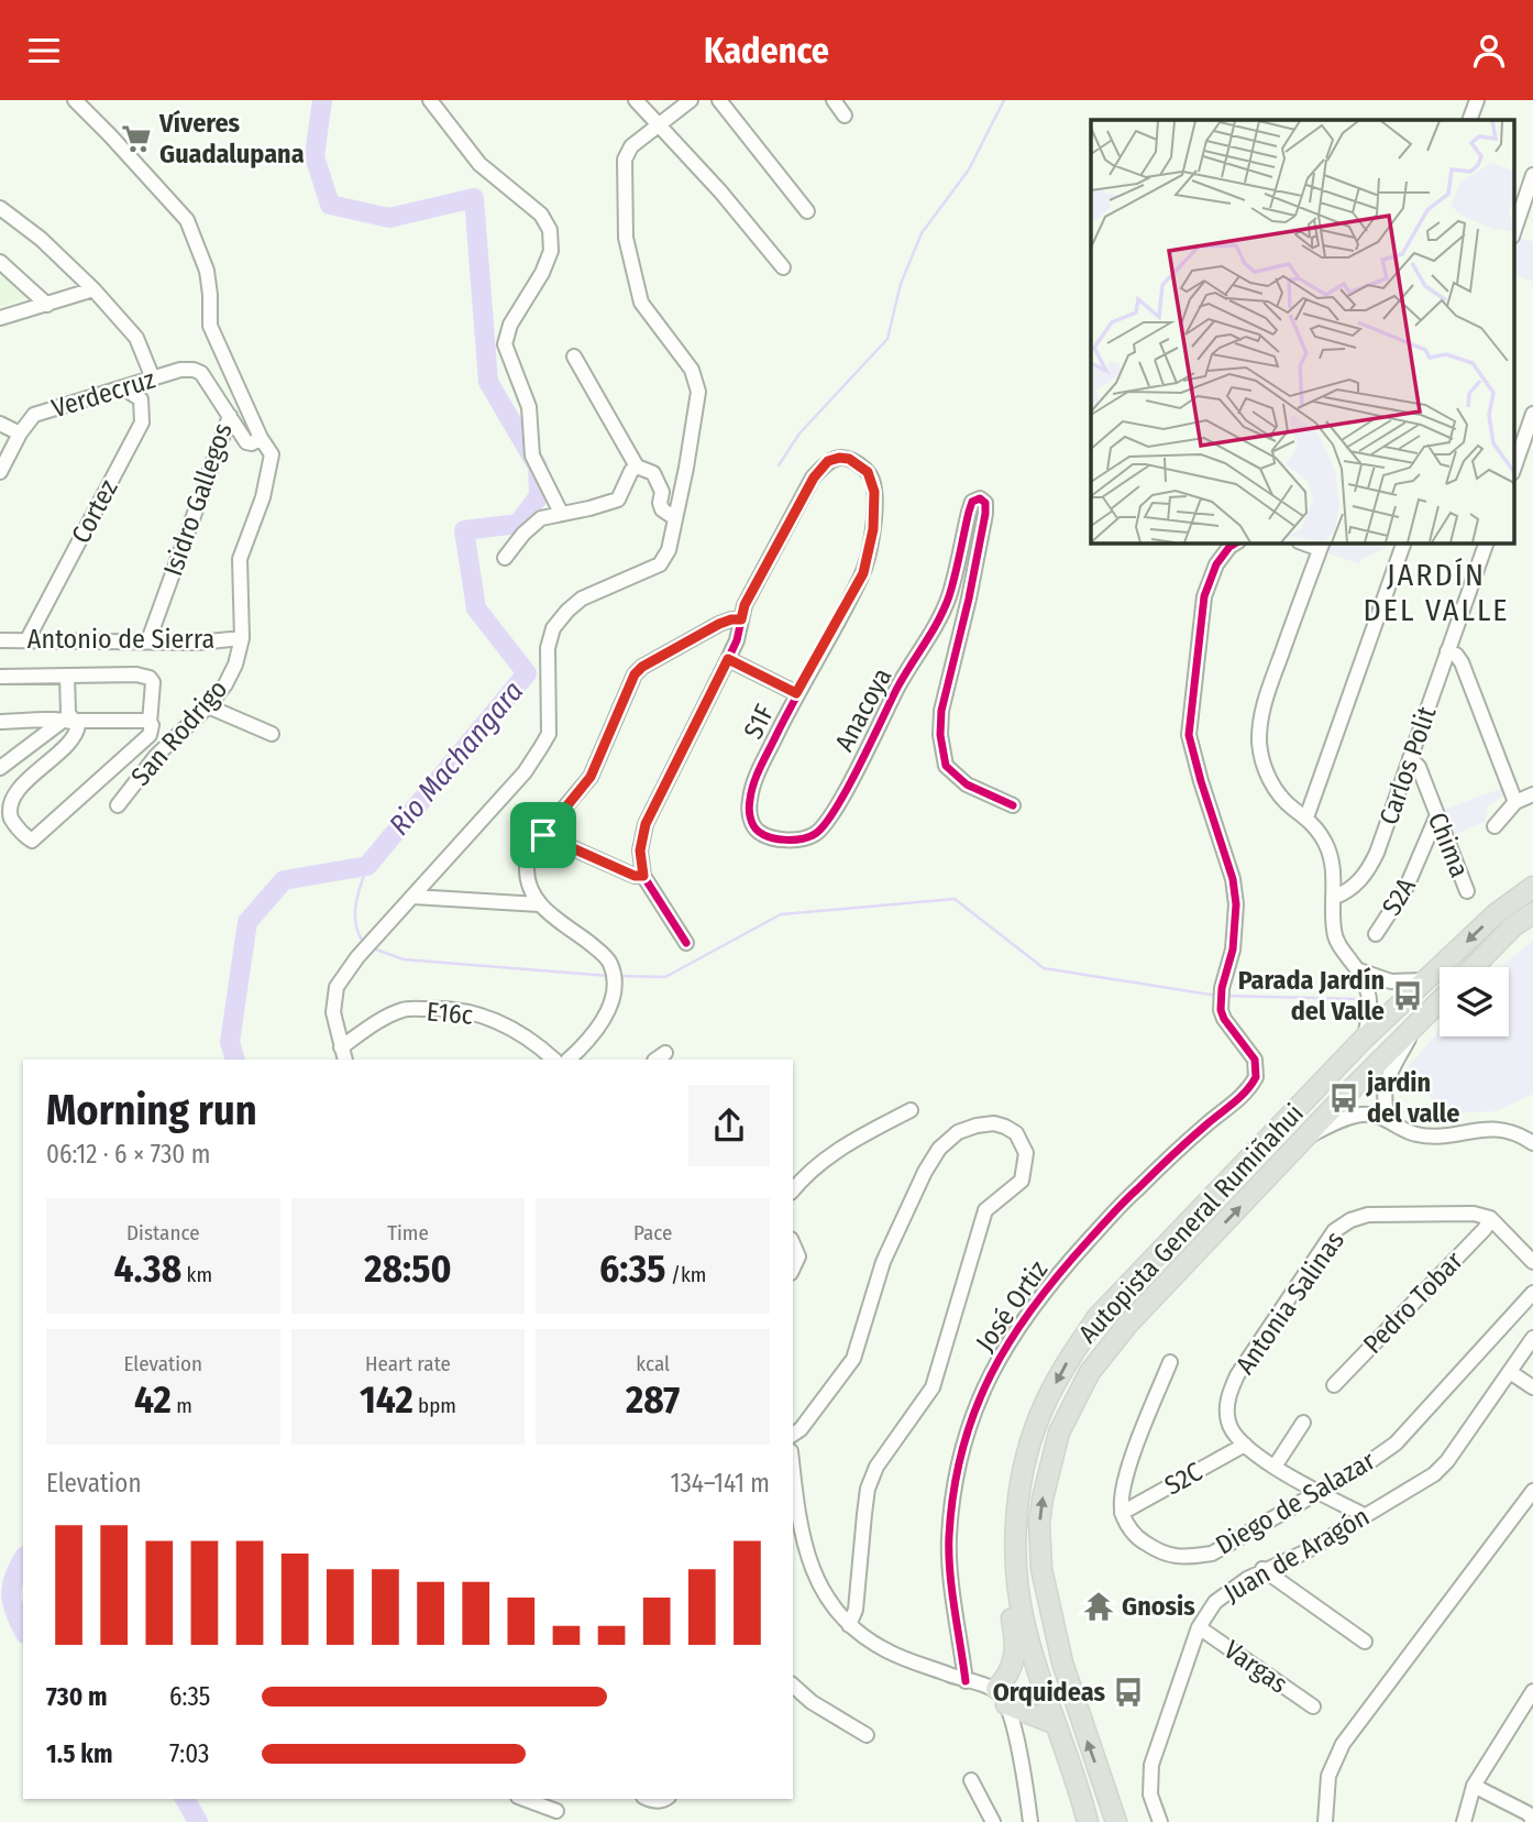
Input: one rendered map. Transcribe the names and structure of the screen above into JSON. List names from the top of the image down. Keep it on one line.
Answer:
{"streets":{"highway":["Autopista General Rumiñahui"],"street":["Verdecruz","Isidro Gallegos","Cortez","Antonio de Sierra","Anacoya","S1F","San Rodrigo","Carlos Polit","Chima","S2A","E16c","Antonia Salinas","Pedro Tobar","José Ortiz","S2C","Diego de Salazar","Juan de Aragón","Vargas"]},"crossings":[["Verdecruz","Isidro Gallegos"],["Verdecruz","Cortez"],["Isidro Gallegos","Antonio de Sierra"],["Cortez","Antonio de Sierra"],["Antonio de Sierra","San Rodrigo"],["Anacoya","S1F"],["Carlos Polit","Chima"],["Chima","S2A"],["Antonia Salinas","Pedro Tobar"],["Antonia Salinas","S2C"],["Antonia Salinas","Diego de Salazar"],["Antonia Salinas","Juan de Aragón"],["S2C","Diego de Salazar"],["Juan de Aragón","Vargas"]],"districts":["JARDÍN DEL VALLE"],"water":["Rio Machangara"],"places":{"supermarket":["Víveres Guadalupana"],"bus stop":["Parada Jardín del Valle","jardin del valle","Orquideas"],"temple":["Gnosis"]},"page":{"header":"Kadence","heading":["Morning run","06:12 · 6 × 730 m"],"stats":[["Distance","4.38 km"],["Time","28:50"],["Pace","6:35 /km"],["Elevation","42 m"],["Heart rate","142 bpm"],["kcal","287"]],"chart":["Elevation","134–141 m"],"list":[{"name":"730 m","note":"6:35"},{"name":"1.5 km","note":"7:03"}]}}
